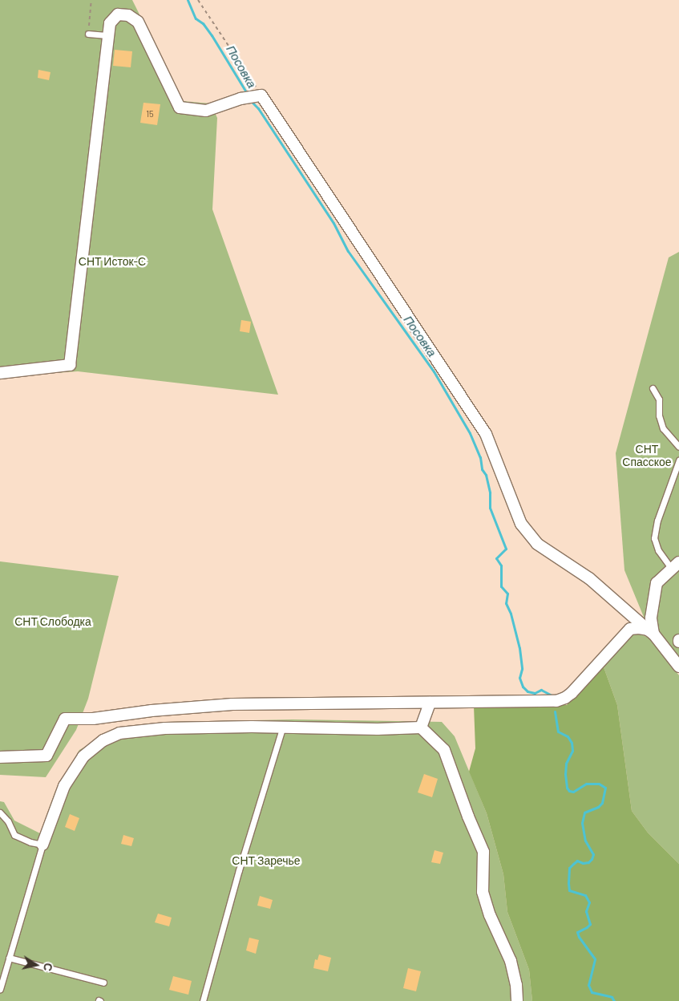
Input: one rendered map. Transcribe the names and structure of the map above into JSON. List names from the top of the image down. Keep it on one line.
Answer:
{"water":["Посовка"],"parks":["СНТ Исток-С","СНТ Спасское","СНТ Слободка","СНТ Заречье"],"house_numbers":["15"],"north":"right"}
